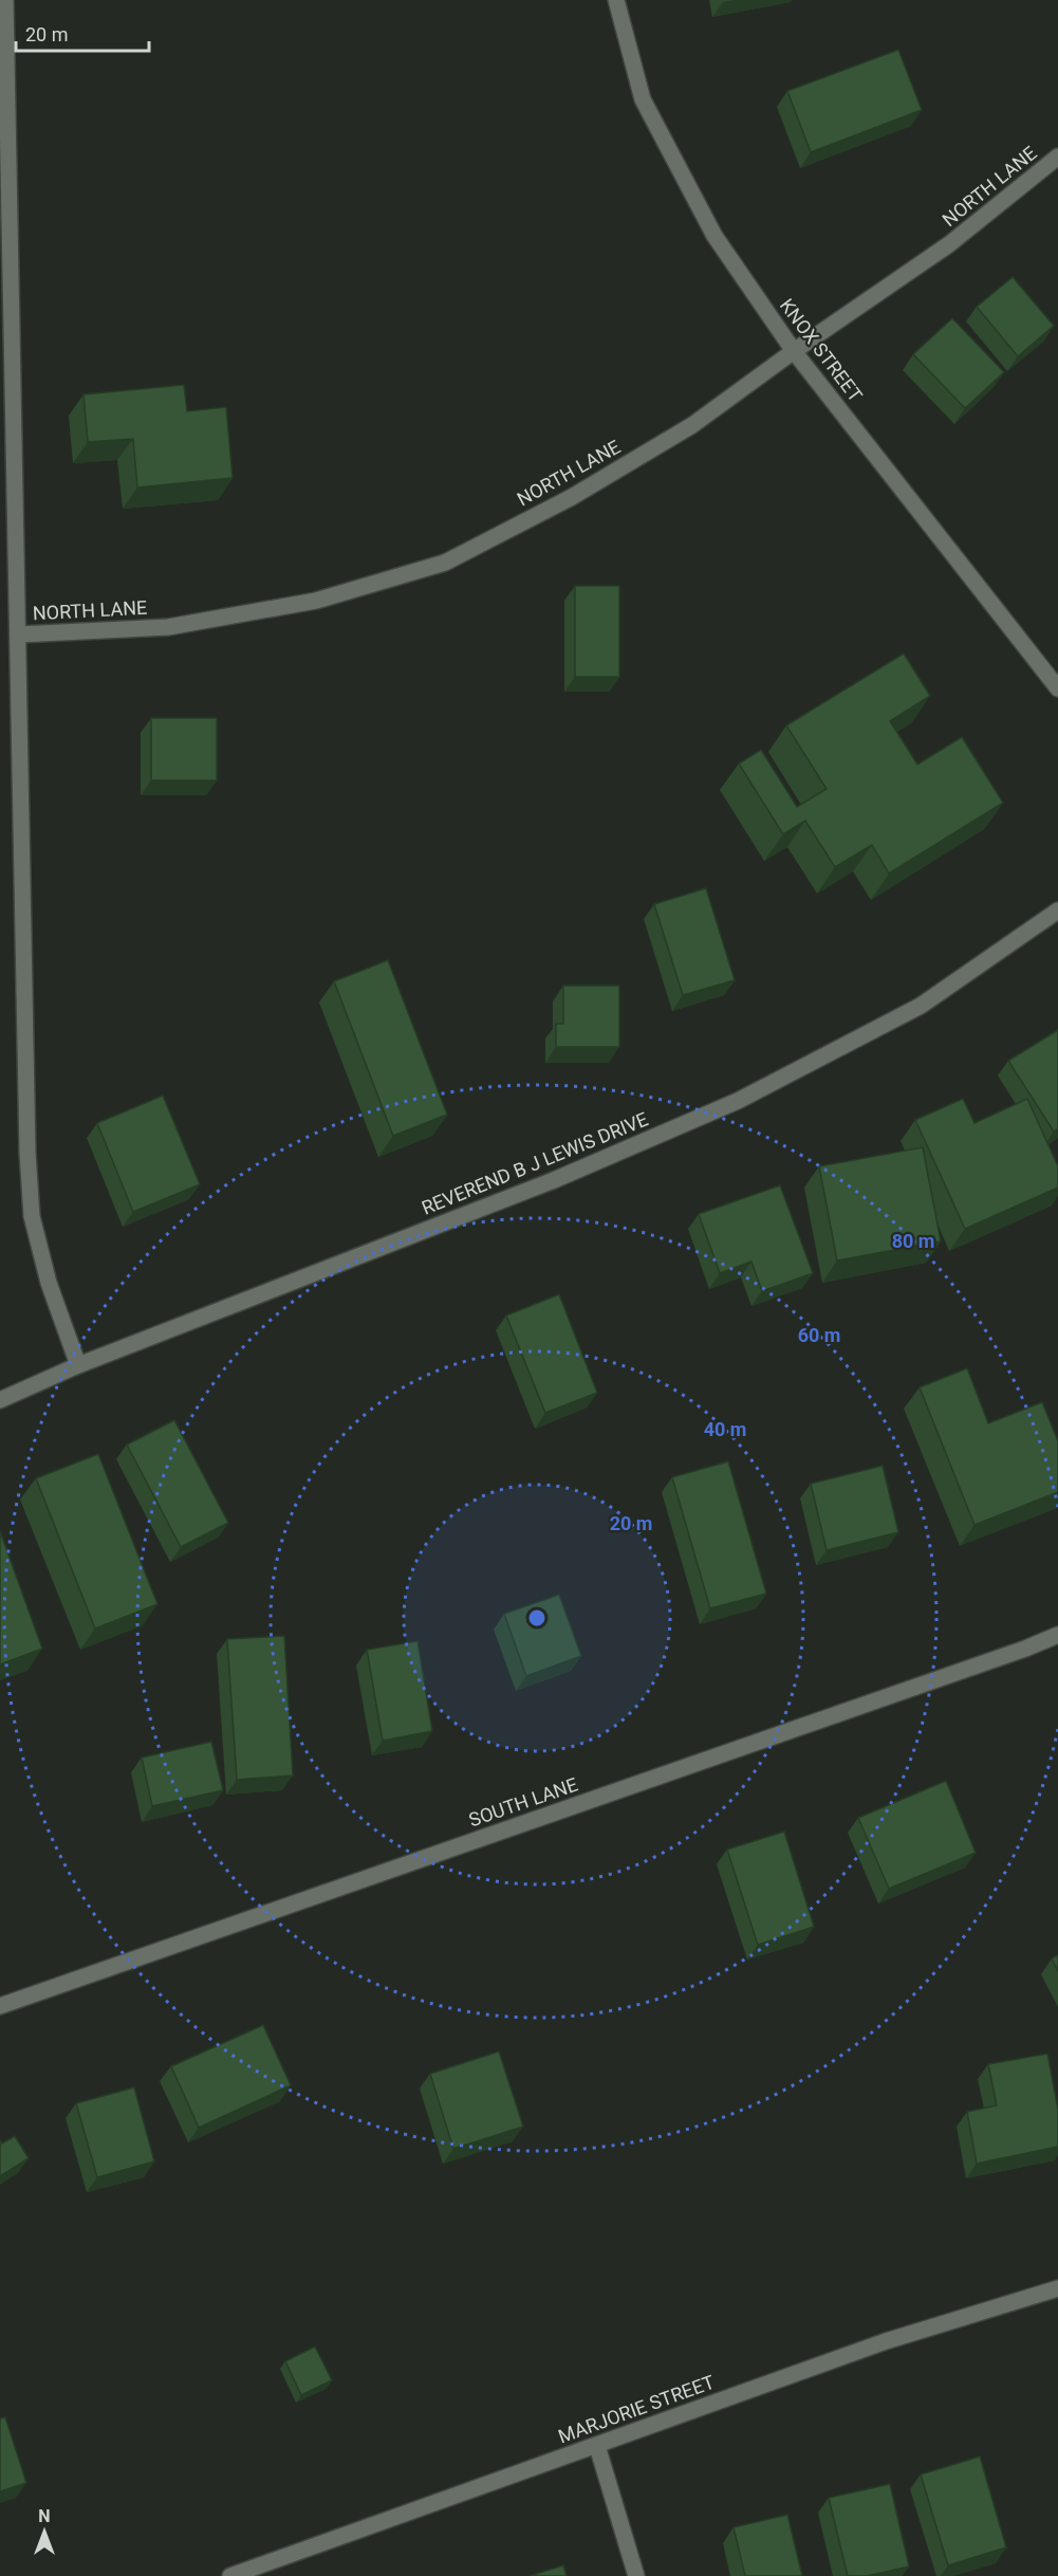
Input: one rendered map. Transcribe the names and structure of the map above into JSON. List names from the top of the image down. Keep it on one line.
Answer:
{"streets":{"street":["NORTH LANE","KNOX STREET","REVEREND B J LEWIS DRIVE","SOUTH LANE","MARJORIE STREET"]},"crossings":[["NORTH LANE","KNOX STREET"]],"scale_bar":"20 m","north":"top","rings":["80 m","60 m","40 m","20 m"]}
